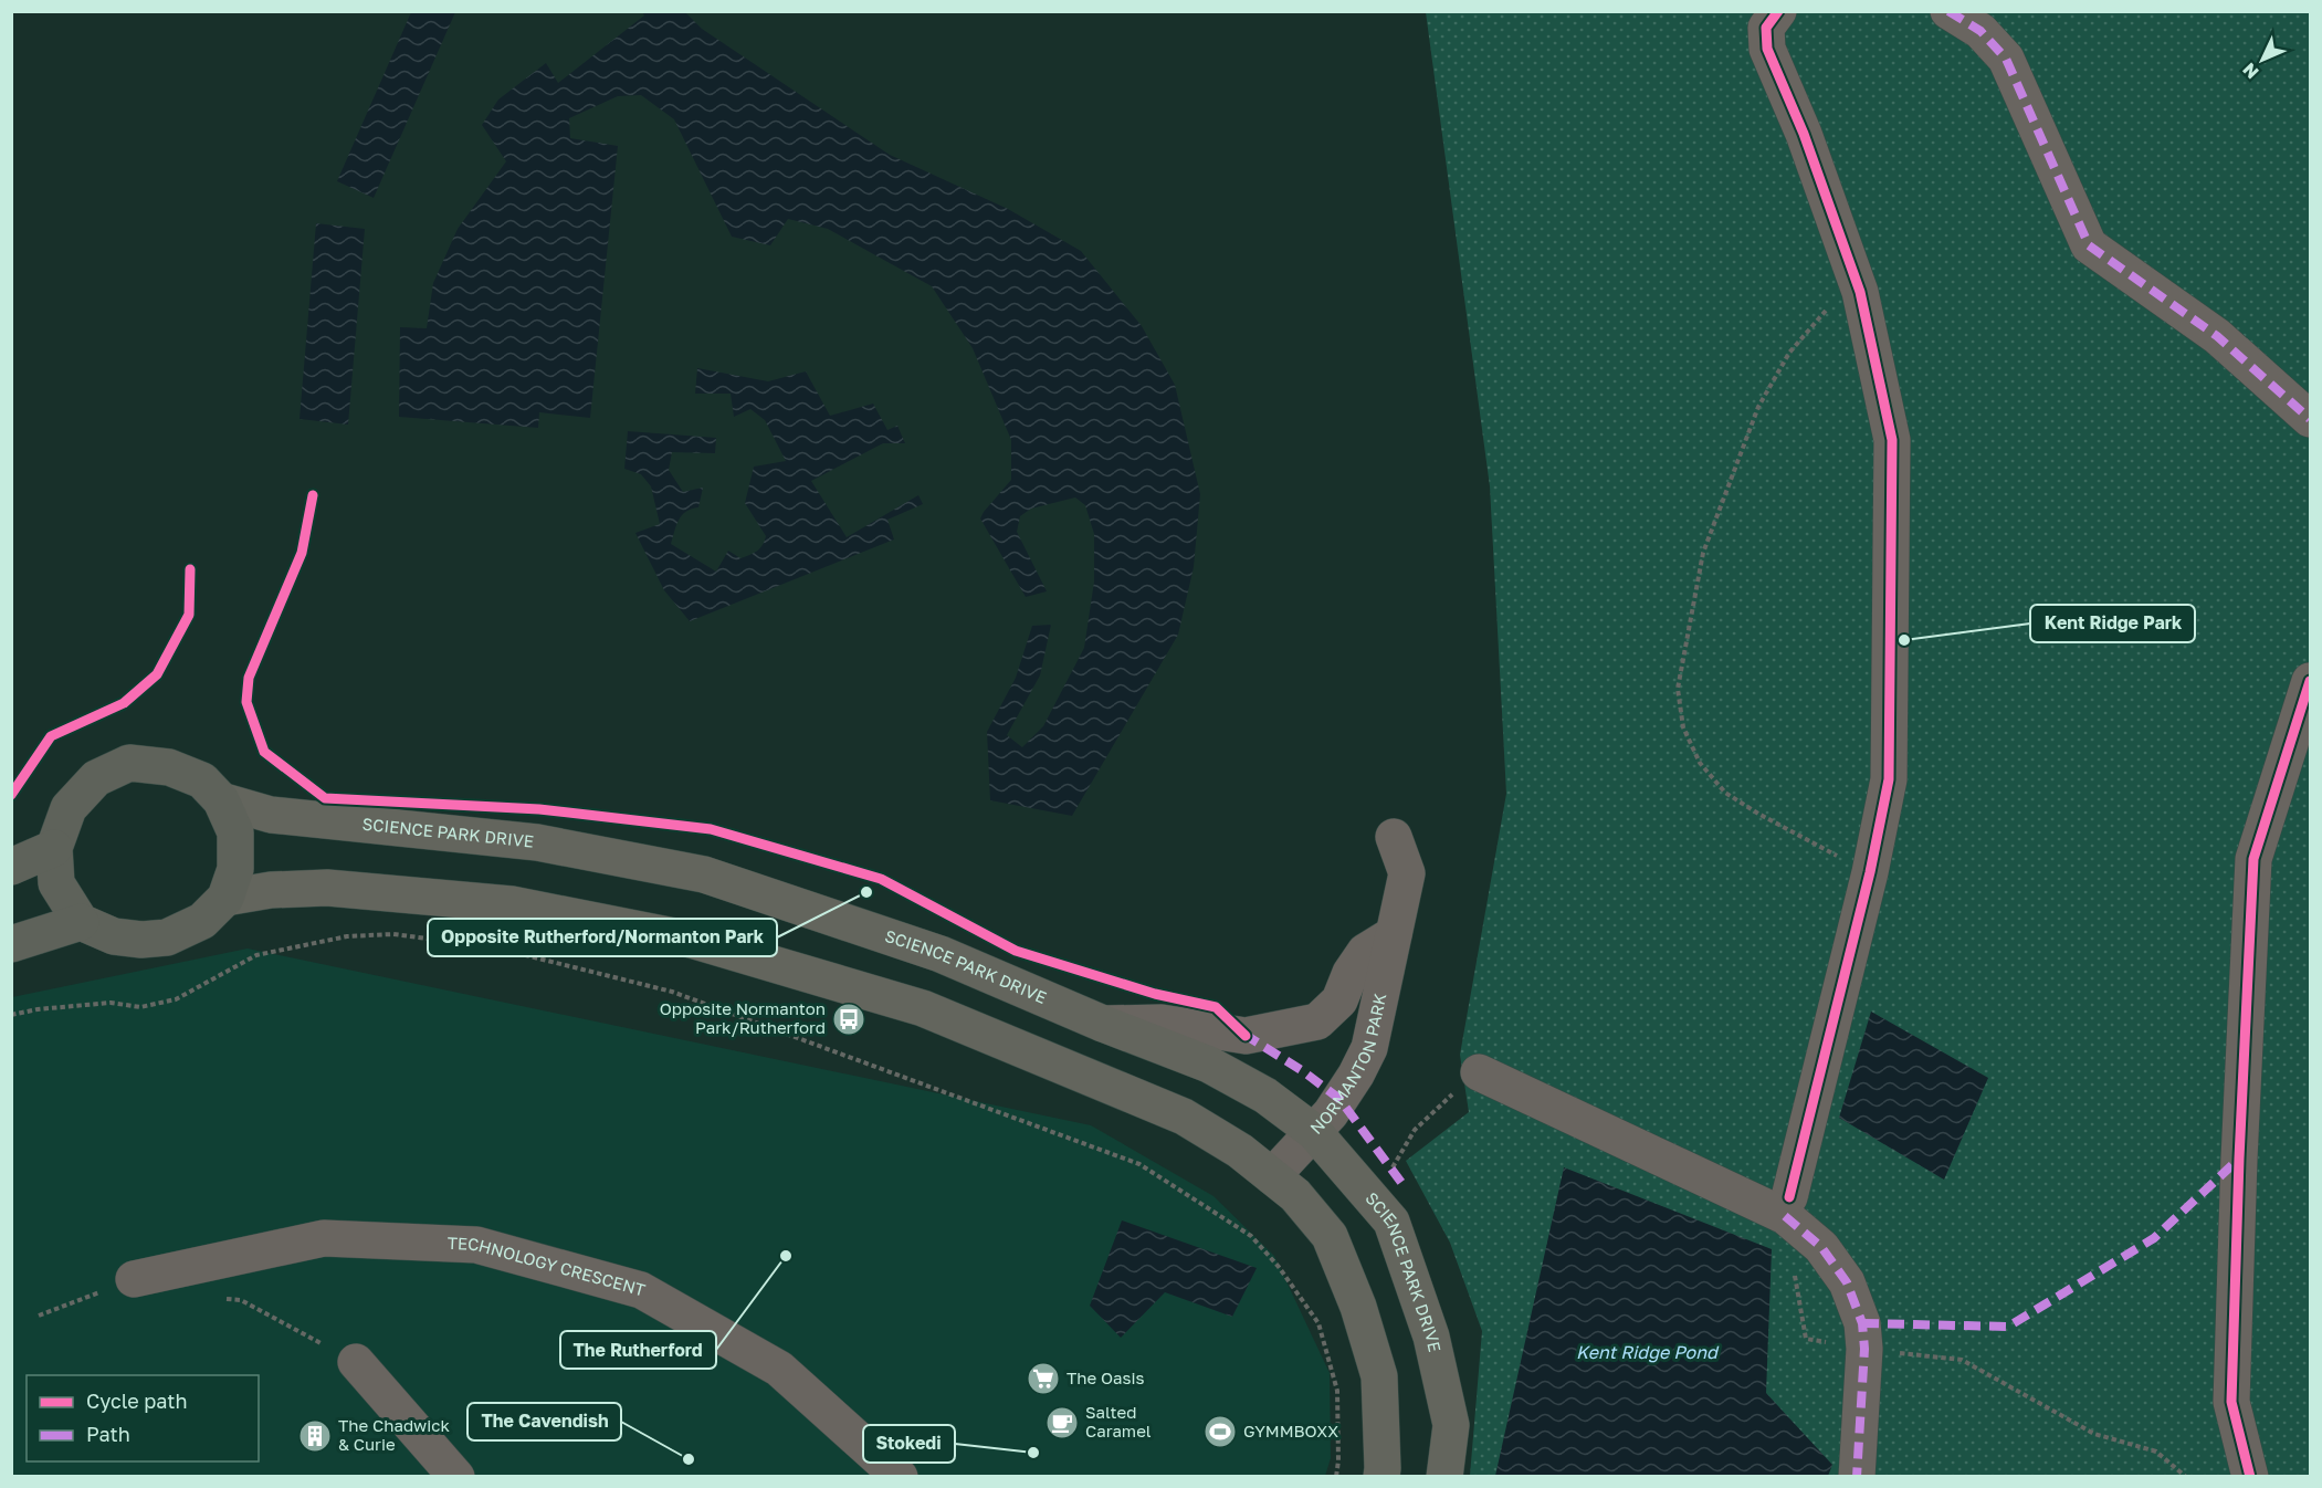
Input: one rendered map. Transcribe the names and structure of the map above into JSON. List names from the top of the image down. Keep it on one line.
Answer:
{"streets":{"main road":["SCIENCE PARK DRIVE"],"street":["NORMANTON PARK","TECHNOLOGY CRESCENT"]},"crossings":[["SCIENCE PARK DRIVE","NORMANTON PARK"]],"water":["Kent Ridge Pond"],"places":{"other":["Kent Ridge Park","Opposite Rutherford/Normanton Park","The Rutherford","Stokedi","The Cavendish"],"bus stop":["Opposite Normanton Park/Rutherford"],"supermarket":["The Oasis"],"cafe":["Salted Caramel"],"sports":["GYMMBOXX"],"building":["The Chadwick & Curie"]},"legend":["Cycle path","Path"],"north":"bottom left"}
